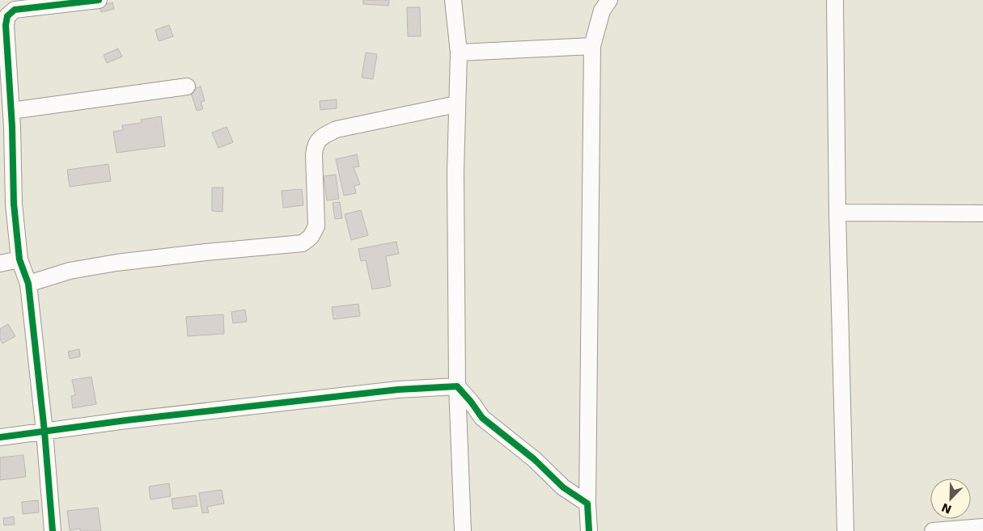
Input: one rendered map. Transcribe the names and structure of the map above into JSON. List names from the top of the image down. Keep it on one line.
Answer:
{"north":"bottom left"}
